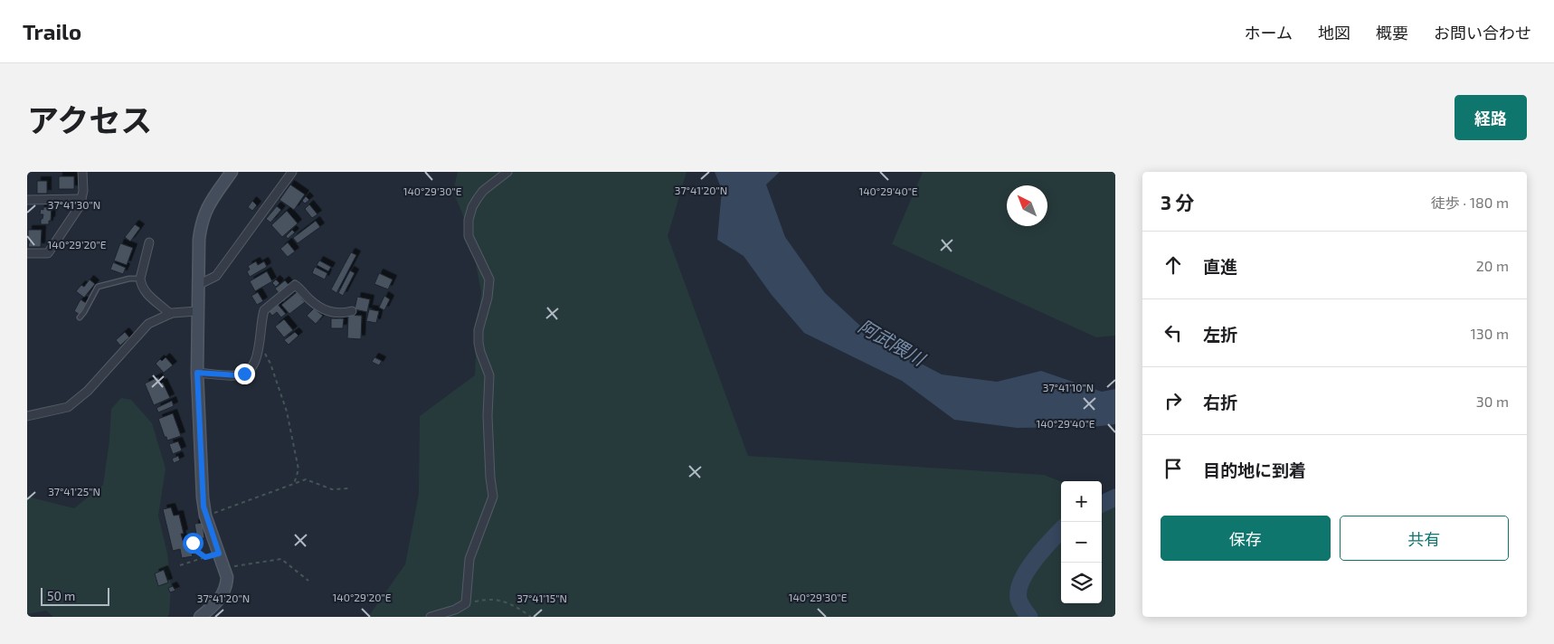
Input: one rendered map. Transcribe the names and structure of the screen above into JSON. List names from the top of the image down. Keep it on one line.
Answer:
{"water":["阿武隈川"],"scale_bar":"50 m","north":"top left","page":{"header":"Trailo","nav":["ホーム","地図","概要","お問い合わせ"],"title":"アクセス","buttons":["経路",["保存","共有"]],"heading":["3 分","徒歩 · 180 m"],"list":[["直進","20 m"],["左折","130 m"],["右折","30 m"],"目的地に到着"],"map_buttons":["+","−"],"scale":"50 m"},"coordinates":["37°41'20\"N","140°29'30\"E","140°29'40\"E","37°41'30\"N","140°29'20\"E","37°41'10\"N","37°41'25\"N","37°41'15\"N"]}
